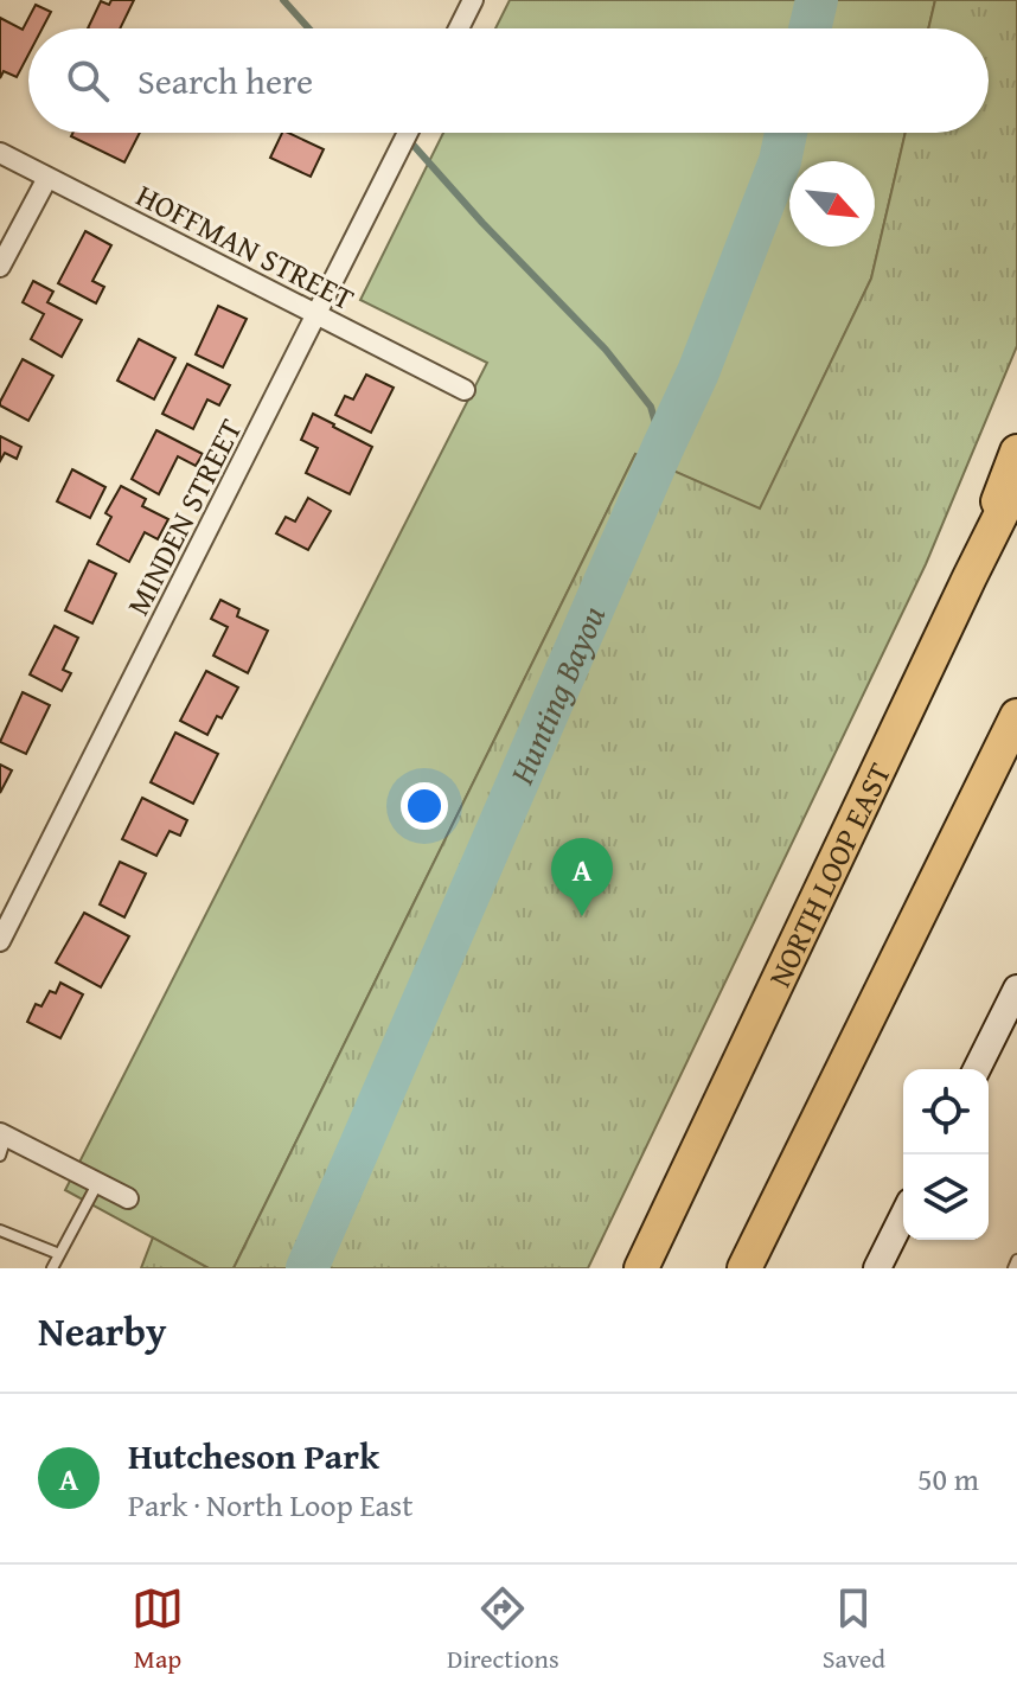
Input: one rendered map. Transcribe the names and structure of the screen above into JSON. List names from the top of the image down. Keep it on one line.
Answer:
{"streets":{"highway":["NORTH LOOP EAST"],"street":["HOFFMAN STREET","MINDEN STREET"]},"crossings":[["HOFFMAN STREET","MINDEN STREET"]],"water":["Hunting Bayou"],"north":"bottom right","page":{"search":"Search here","pins":"A","heading":"Nearby","list":[{"mark":"A","name":"Hutcheson Park","note":"Park · North Loop East","value":"50 m"}],"nav":["Map","Directions","Saved"]}}
